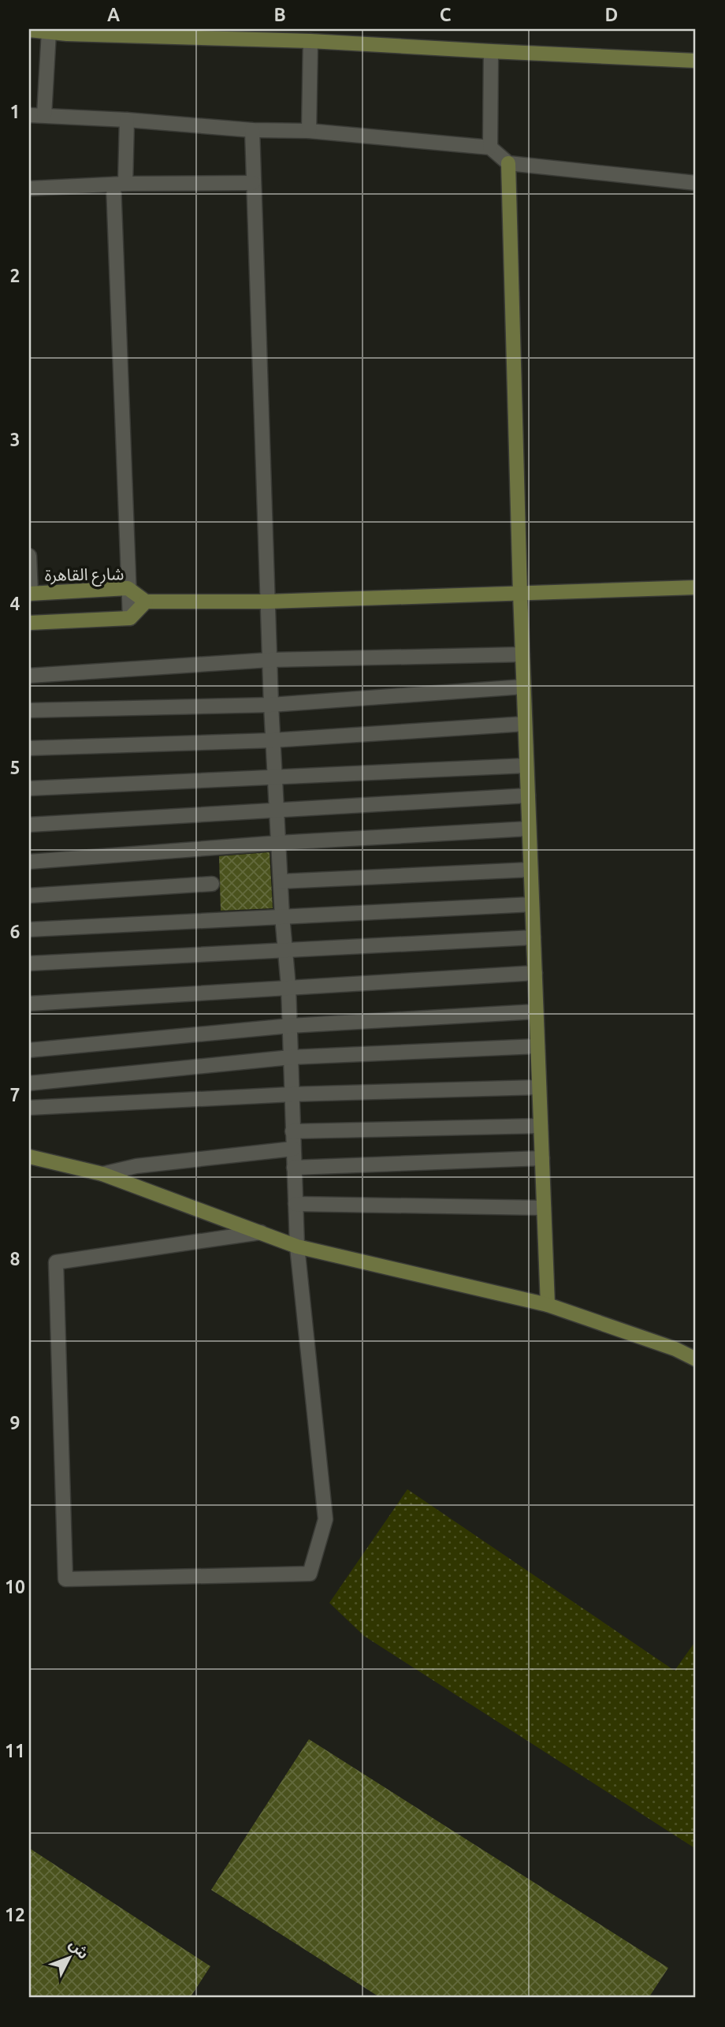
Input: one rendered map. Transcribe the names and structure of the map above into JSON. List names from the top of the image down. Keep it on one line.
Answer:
{"streets":{"street":["شارع القاهرة"]},"north":"top right","grid":{"columns":["A","B","C","D"],"rows":["1","2","3","4","5","6","7","8","9","10","11","12"]}}
